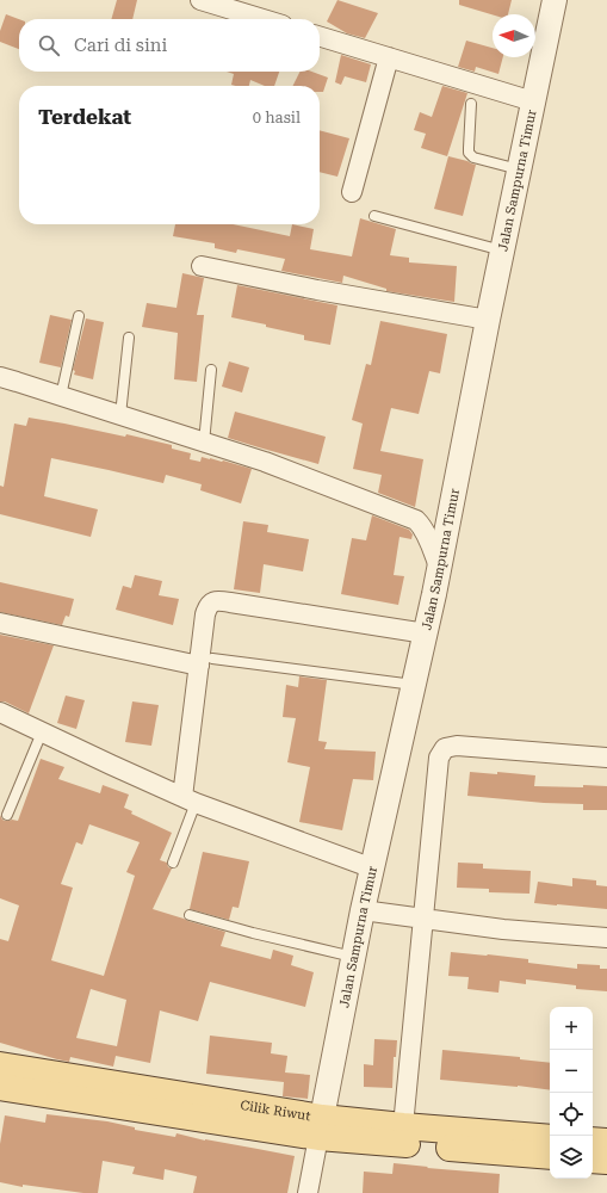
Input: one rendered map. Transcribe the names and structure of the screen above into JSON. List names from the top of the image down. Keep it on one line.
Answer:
{"streets":{"main road":["Cilik Riwut"],"street":["Jalan Sampurna Timur"]},"crossings":[["Jalan Sampurna Timur","Cilik Riwut"]],"north":"left","page":{"search":"Cari di sini","heading":["Terdekat","0 hasil"],"map_buttons":["+","−"]}}
